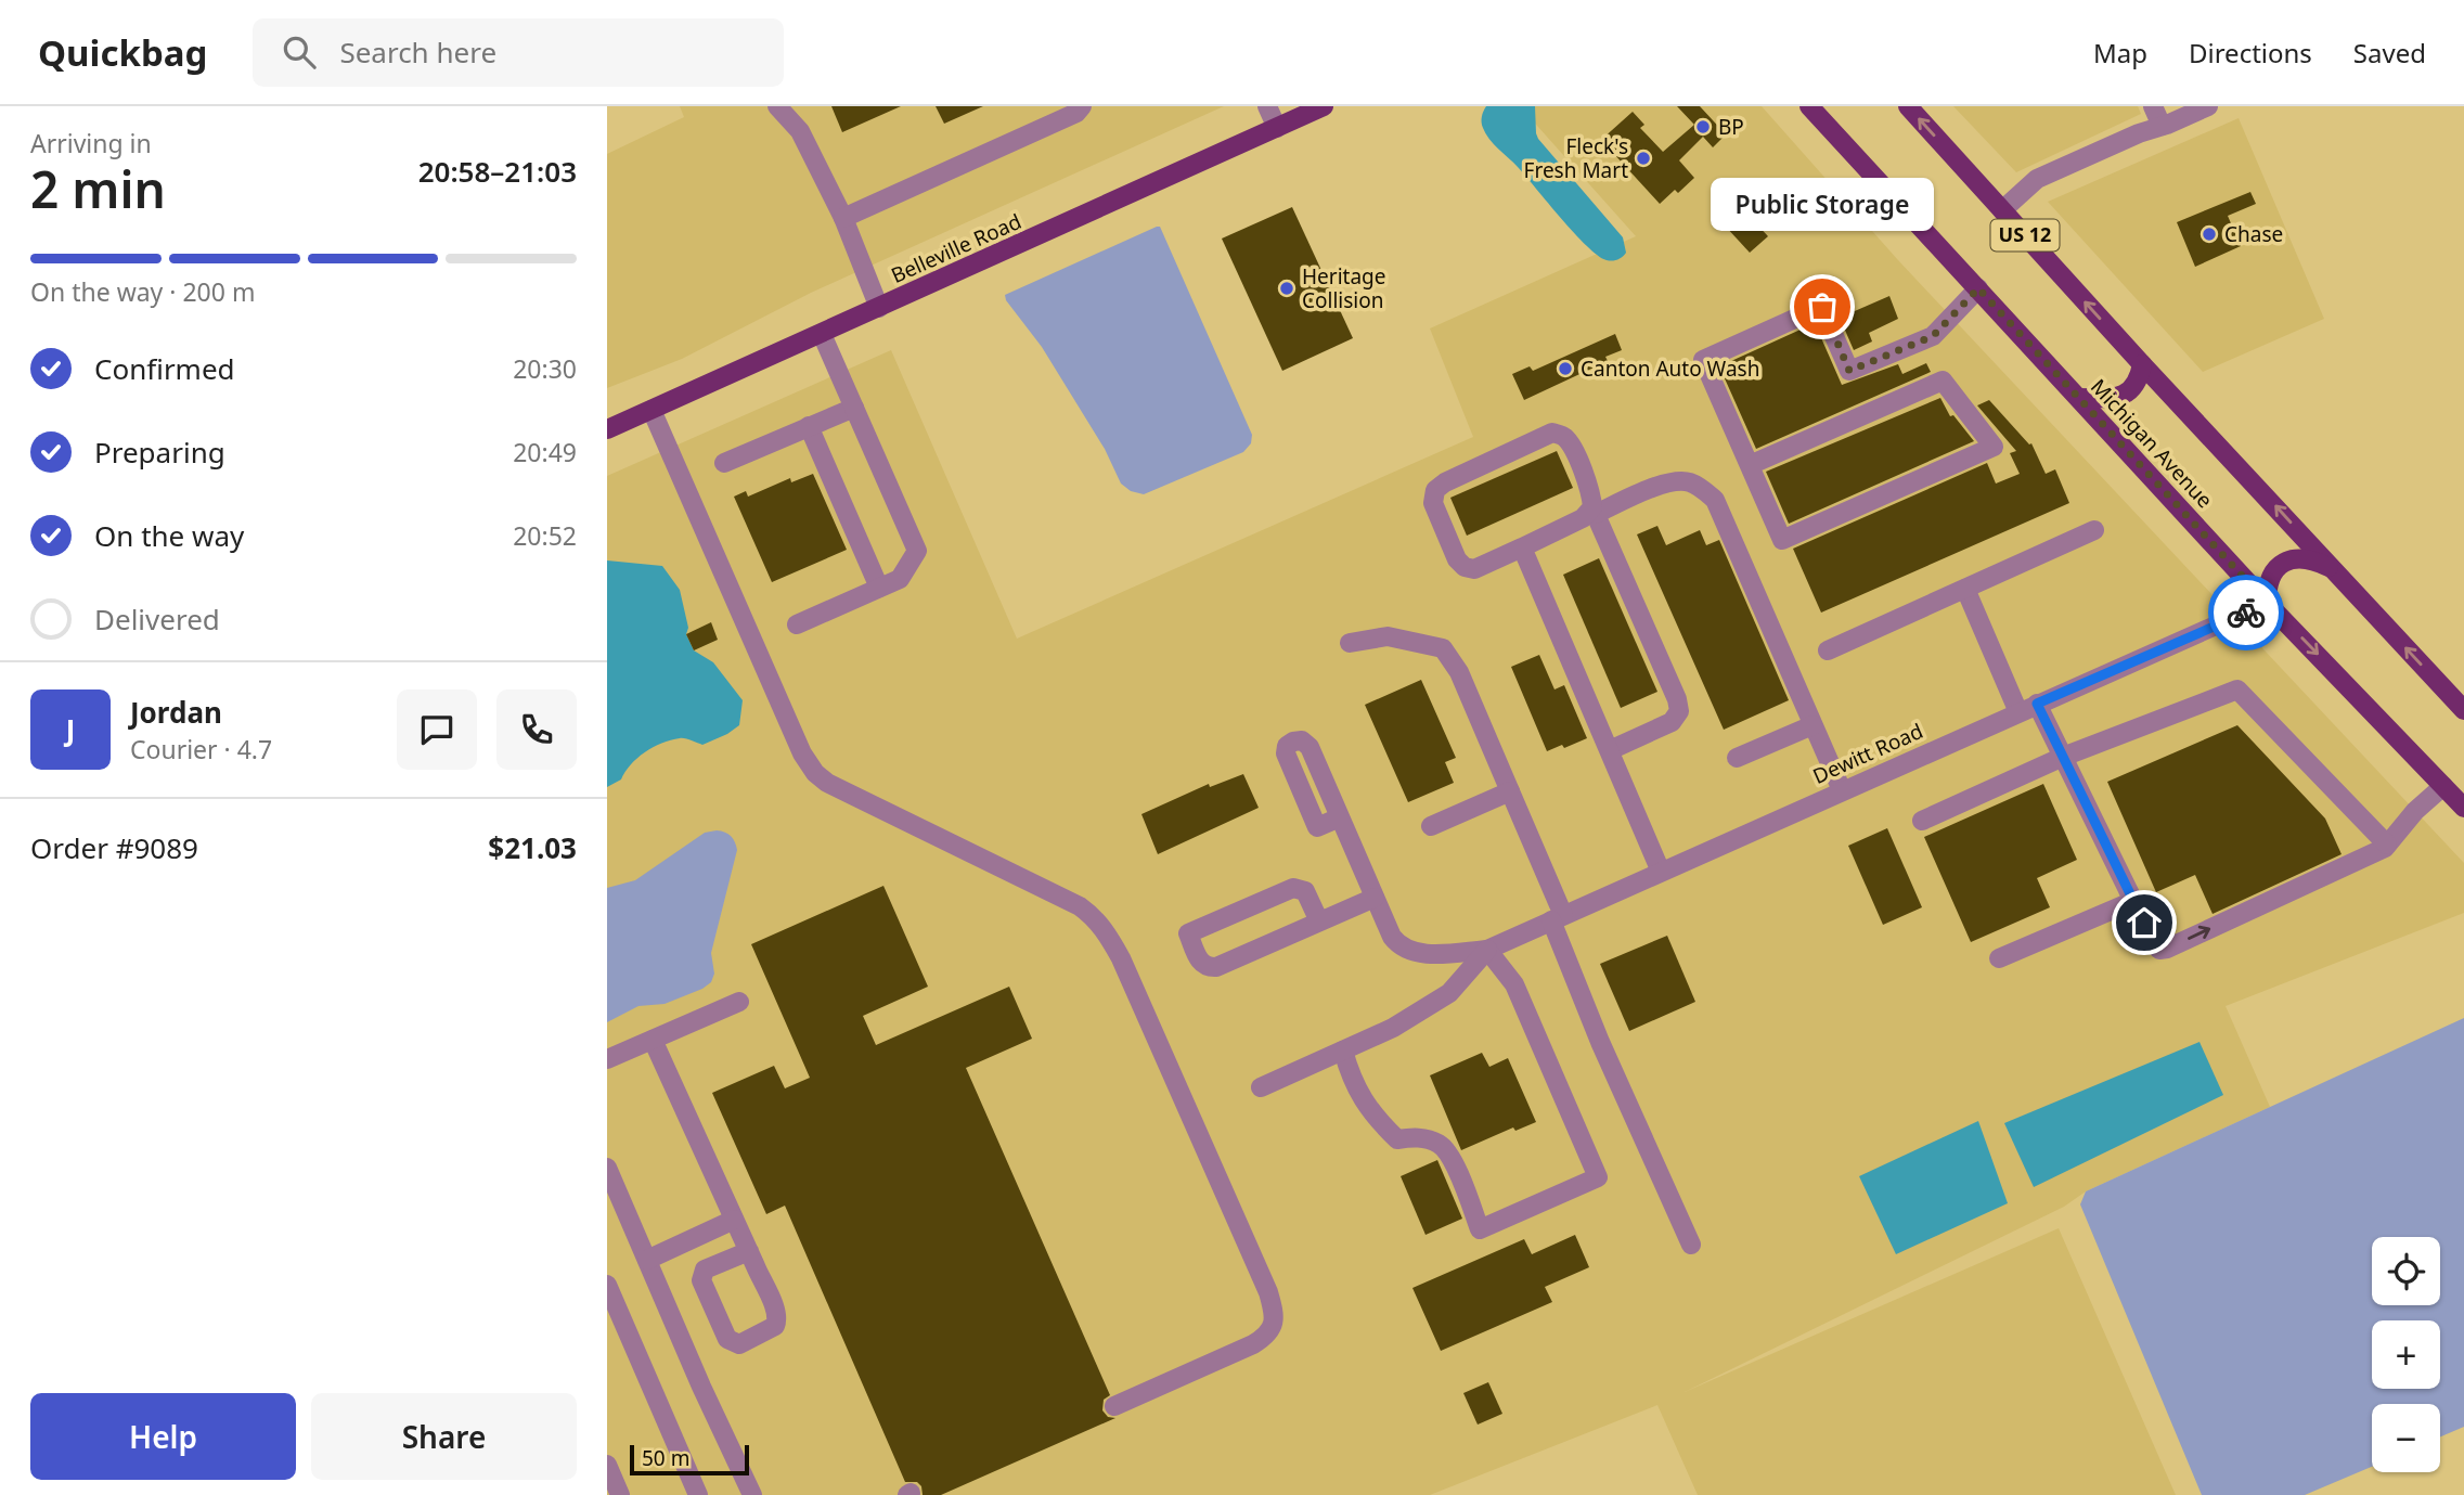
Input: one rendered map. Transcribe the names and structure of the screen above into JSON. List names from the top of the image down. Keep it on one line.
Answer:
{"streets":{"main road":["US 12","Belleville Road","Michigan Avenue"],"street":["Dewitt Road"]},"crossings":[["Michigan Avenue","Dewitt Road"]],"places":["BP","Fleck's Fresh Mart","Chase","Heritage Collision","Public Storage","Canton Auto Wash"],"scale_bar":"50 m","page":{"header":"Quickbag","search":"Search here","nav":["Map","Directions","Saved"],"heading":["2 min","Arriving in","20:58–21:03"],"panel":["Jordan","Courier · 4.7","Order #9089","$21.03"],"bubble":"Public Storage","bar":"On the way · 200 m","list":[["Confirmed","20:30"],["Preparing","20:49"],["On the way","20:52"],"Delivered"],"round":"J","map_buttons":["+","−"],"buttons":["Help","Share"],"scale":"50 m"}}
